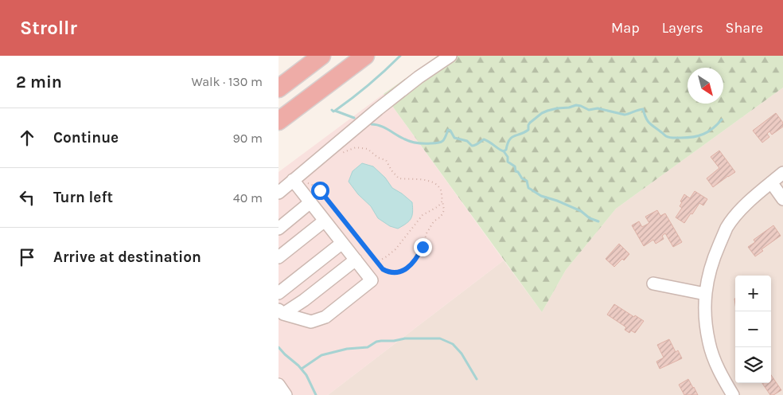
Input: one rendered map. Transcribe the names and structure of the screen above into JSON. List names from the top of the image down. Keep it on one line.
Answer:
{"north":"bottom right","page":{"header":"Strollr","nav":["Map","Layers","Share"],"heading":["2 min","Walk · 130 m"],"list":[["Continue","90 m"],["Turn left","40 m"],"Arrive at destination"],"map_buttons":["+","−"]}}
